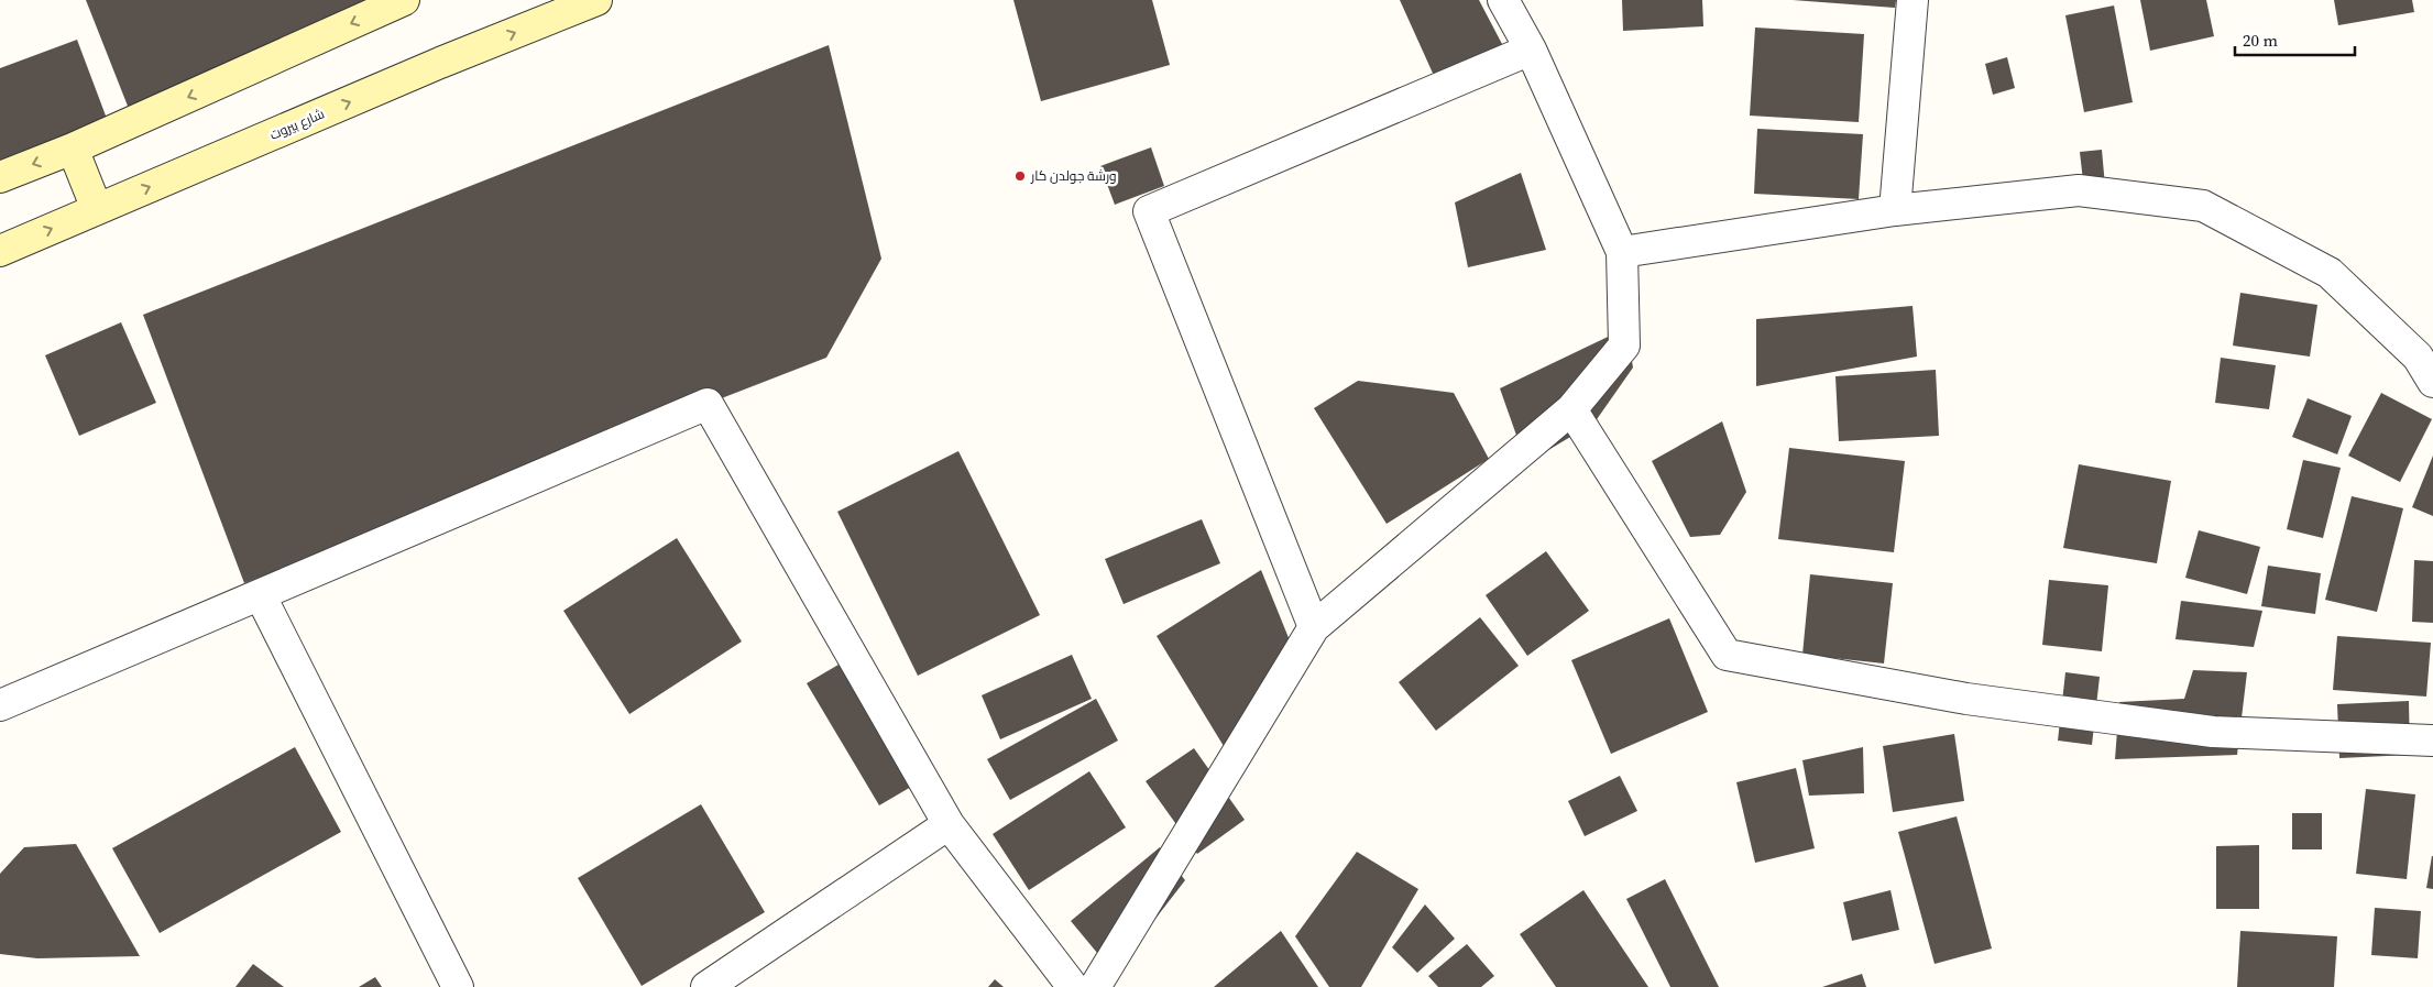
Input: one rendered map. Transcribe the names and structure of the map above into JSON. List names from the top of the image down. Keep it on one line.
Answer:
{"streets":{"main road":["شارع بيروت"]},"places":["ورشة جولدن كار"],"scale_bar":"20 m"}
